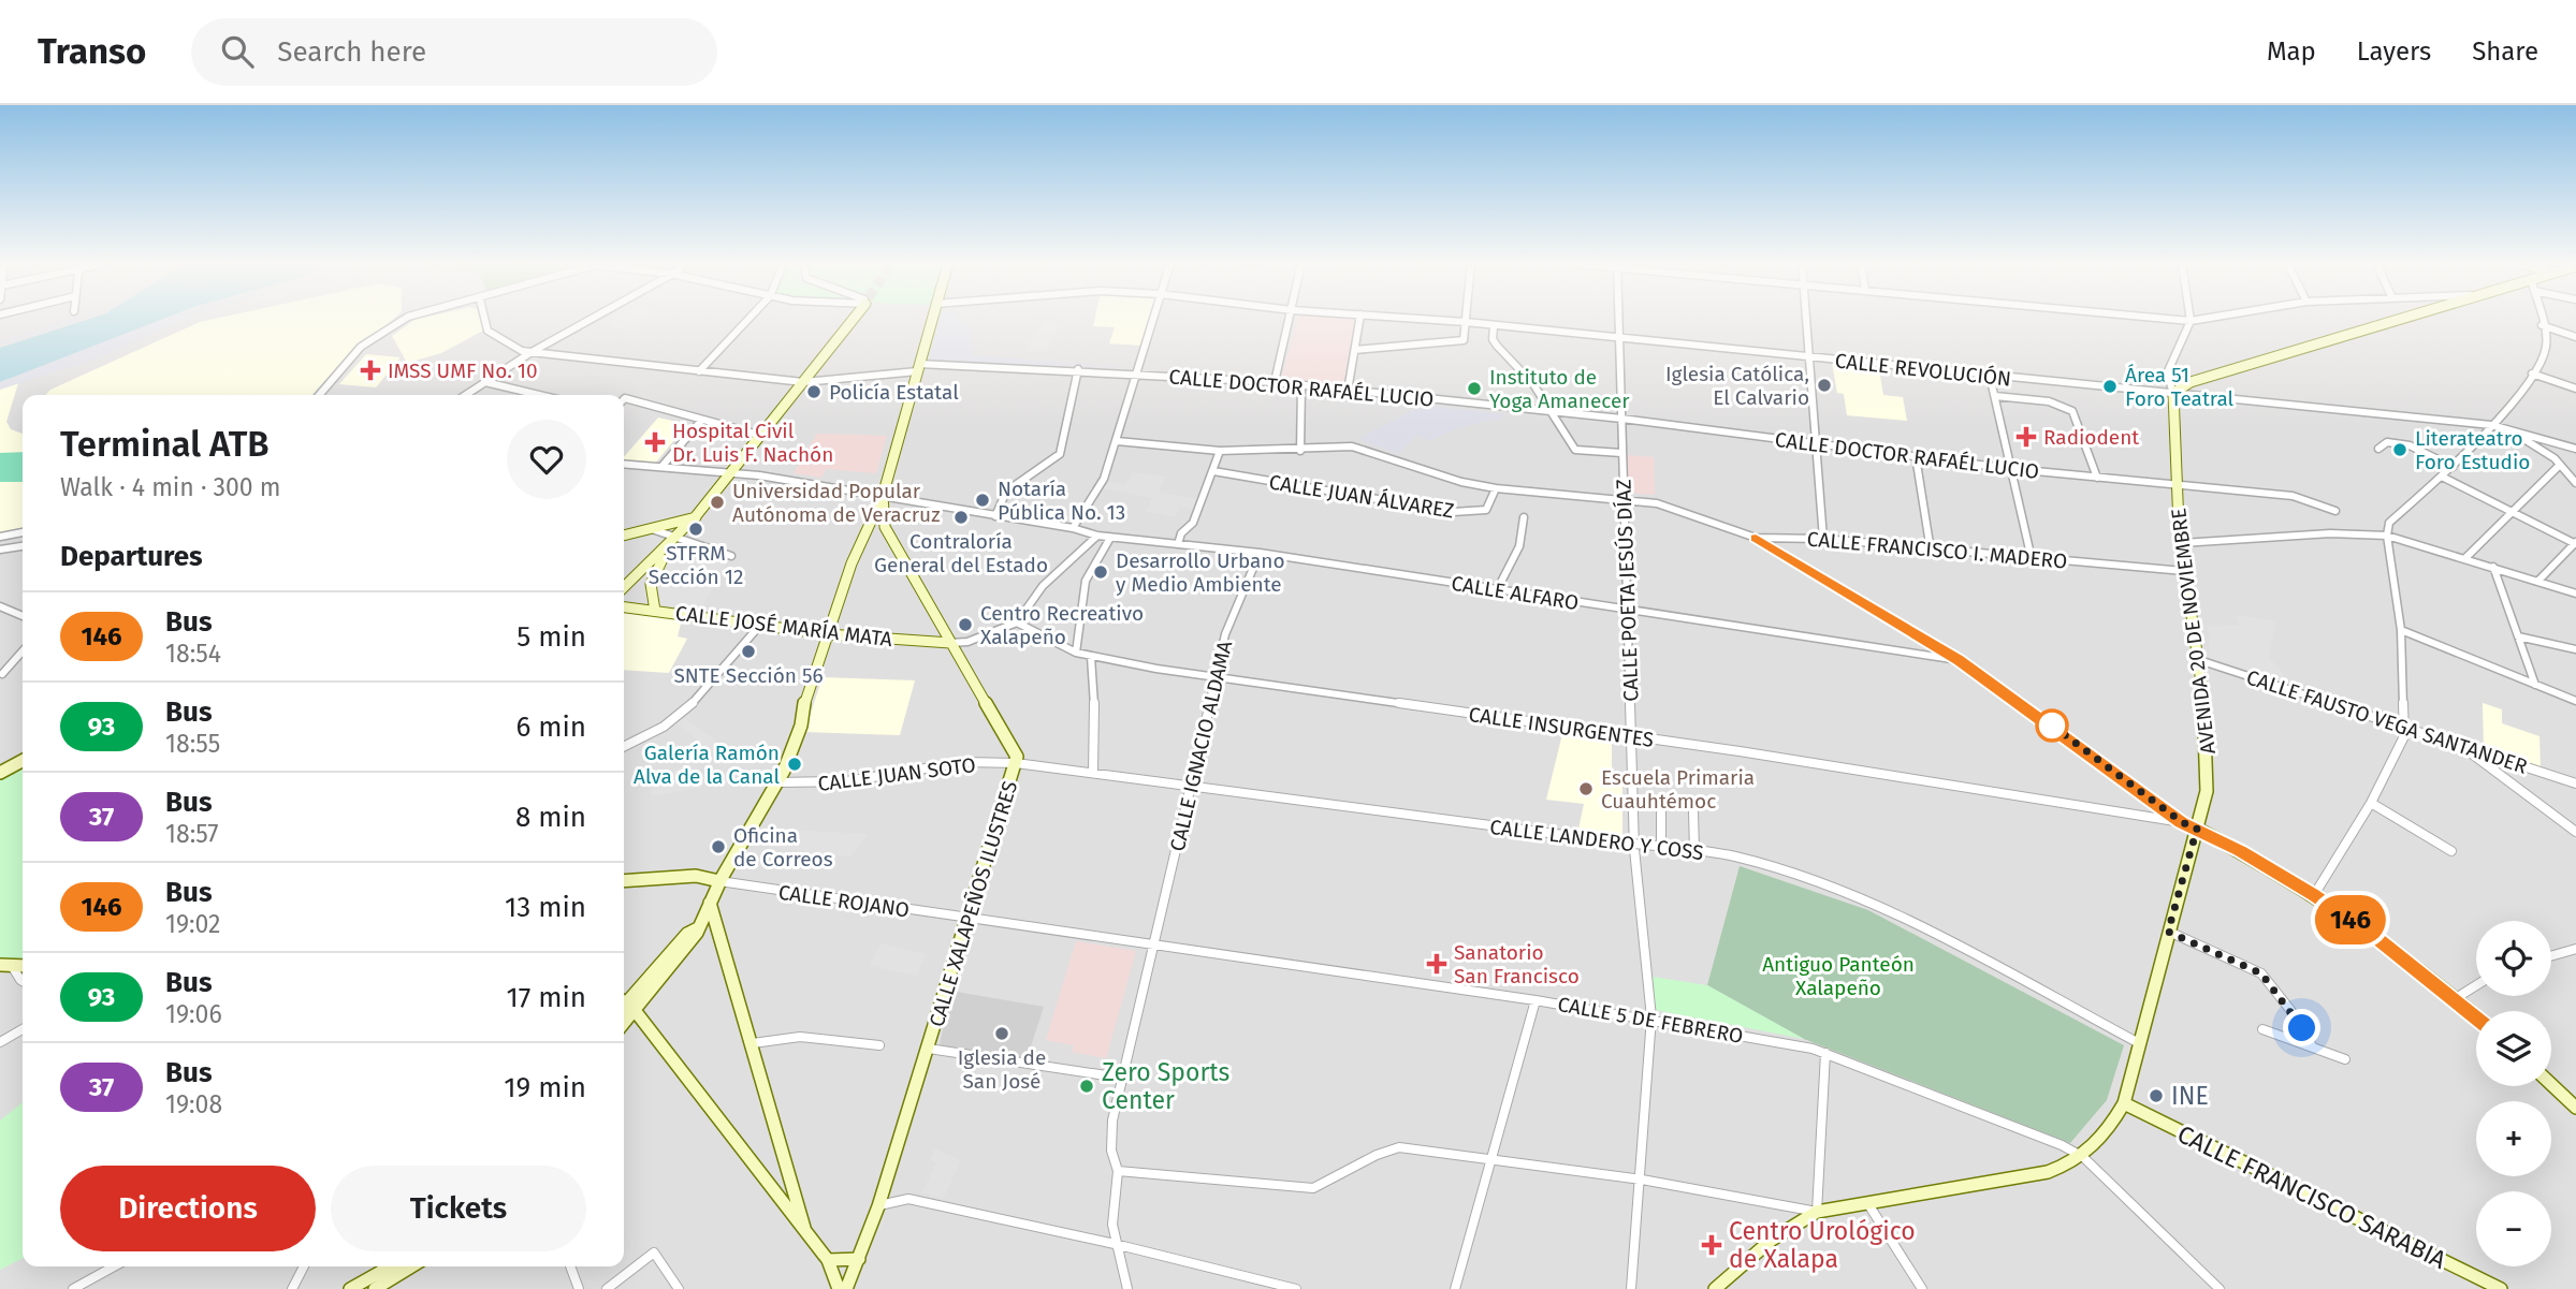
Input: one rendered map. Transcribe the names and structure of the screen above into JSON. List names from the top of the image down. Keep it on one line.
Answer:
{"streets":{"main road":["CALLE JOSÉ MARÍA MATA","AVENIDA 20 DE NOVIEMBRE","CALLE XALAPEÑOS ILUSTRES","CALLE FRANCISCO SARABIA"],"street":["CALLE REVOLUCIÓN","CALLE DOCTOR RAFAÉL LUCIO","CALLE JUAN ÁLVAREZ","CALLE FRANCISCO I. MADERO","CALLE POETA JESÚS DÍAZ","CALLE ALFARO","CALLE FAUSTO VEGA SANTANDER","CALLE INSURGENTES","CALLE IGNACIO ALDAMA","CALLE JUAN SOTO","CALLE LANDERO Y COSS","CALLE ROJANO","CALLE 5 DE FEBRERO"]},"crossings":[["CALLE REVOLUCIÓN","CALLE POETA JESÚS DÍAZ"],["CALLE REVOLUCIÓN","AVENIDA 20 DE NOVIEMBRE"],["CALLE DOCTOR RAFAÉL LUCIO","CALLE POETA JESÚS DÍAZ"],["CALLE DOCTOR RAFAÉL LUCIO","AVENIDA 20 DE NOVIEMBRE"],["CALLE JUAN ÁLVAREZ","CALLE FRANCISCO I. MADERO"],["CALLE FRANCISCO I. MADERO","CALLE POETA JESÚS DÍAZ"],["CALLE FRANCISCO I. MADERO","AVENIDA 20 DE NOVIEMBRE"],["CALLE POETA JESÚS DÍAZ","CALLE ALFARO"],["CALLE POETA JESÚS DÍAZ","CALLE INSURGENTES"],["CALLE POETA JESÚS DÍAZ","CALLE 5 DE FEBRERO"],["CALLE ALFARO","CALLE IGNACIO ALDAMA"],["CALLE ALFARO","CALLE XALAPEÑOS ILUSTRES"],["CALLE JOSÉ MARÍA MATA","CALLE XALAPEÑOS ILUSTRES"],["AVENIDA 20 DE NOVIEMBRE","CALLE FAUSTO VEGA SANTANDER"],["AVENIDA 20 DE NOVIEMBRE","CALLE LANDERO Y COSS"],["AVENIDA 20 DE NOVIEMBRE","CALLE 5 DE FEBRERO"],["AVENIDA 20 DE NOVIEMBRE","CALLE FRANCISCO SARABIA"],["CALLE INSURGENTES","CALLE IGNACIO ALDAMA"],["CALLE IGNACIO ALDAMA","CALLE LANDERO Y COSS"],["CALLE IGNACIO ALDAMA","CALLE ROJANO"],["CALLE IGNACIO ALDAMA","CALLE 5 DE FEBRERO"],["CALLE JUAN SOTO","CALLE LANDERO Y COSS"],["CALLE JUAN SOTO","CALLE XALAPEÑOS ILUSTRES"],["CALLE LANDERO Y COSS","CALLE XALAPEÑOS ILUSTRES"],["CALLE ROJANO","CALLE XALAPEÑOS ILUSTRES"],["CALLE ROJANO","CALLE 5 DE FEBRERO"]],"parks":["Antiguo Panteón Xalapeño"],"places":{"health":["IMSS UMF No. 10","Radiodent","Hospital Civil Dr. Luis F. Nachón","Sanatorio San Francisco","Centro Urológico de Xalapa"],"other":["Iglesia Católica, El Calvario","Área 51 Foro Teatral","Instituto de Yoga Amanecer","Policía Estatal","Literateatro Foro Estudio","Notaría Pública No. 13","Universidad Popular Autónoma de Veracruz","Contraloría General del Estado","STFRM Sección 12","Desarrollo Urbano y Medio Ambiente","Centro Recreativo Xalapeño","SNTE Sección 56","Galería Ramón Alva de la Canal","Escuela Primaria Cuauhtémoc","Oficina de Correos","Iglesia de San José","Zero Sports Center","INE"]},"lines":["bus line 146"],"page":{"header":"Transo","search":"Search here","nav":["Map","Layers","Share"],"on_map":"146","heading":[["Terminal ATB","Walk · 4 min · 300 m"],"Departures"],"list":[{"mark":"146","name":"Bus","note":"18:54","value":"5 min"},{"mark":"93","name":"Bus","note":"18:55","value":"6 min"},{"mark":"37","name":"Bus","note":"18:57","value":"8 min"},{"mark":"146","name":"Bus","note":"19:02","value":"13 min"},{"mark":"93","name":"Bus","note":"19:06","value":"17 min"},{"mark":"37","name":"Bus","note":"19:08","value":"19 min"}],"map_buttons":["+","−"],"buttons":["Directions","Tickets"]}}
